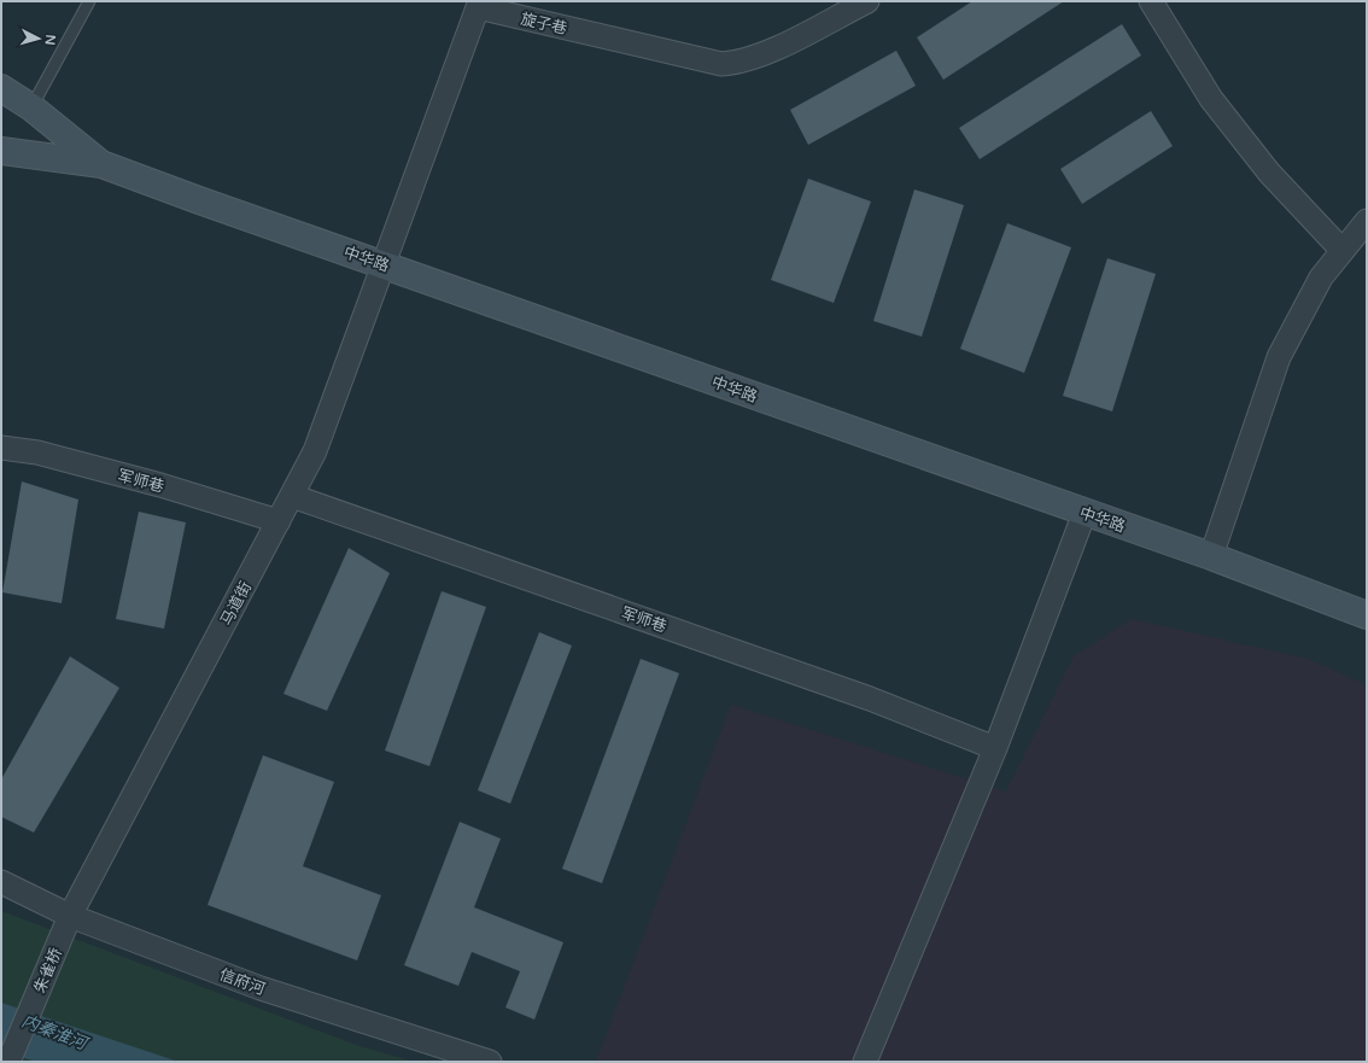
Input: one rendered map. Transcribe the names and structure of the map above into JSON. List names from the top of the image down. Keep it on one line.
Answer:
{"streets":{"main road":["中华路"],"street":["旋子巷","军师巷","马道街","朱雀桥","信府河"]},"crossings":[["旋子巷","中华路"],["旋子巷","马道街"],["中华路","马道街"],["军师巷","马道街"],["马道街","朱雀桥"],["马道街","信府河"],["朱雀桥","信府河"]],"water":["内秦淮河"],"north":"right"}
